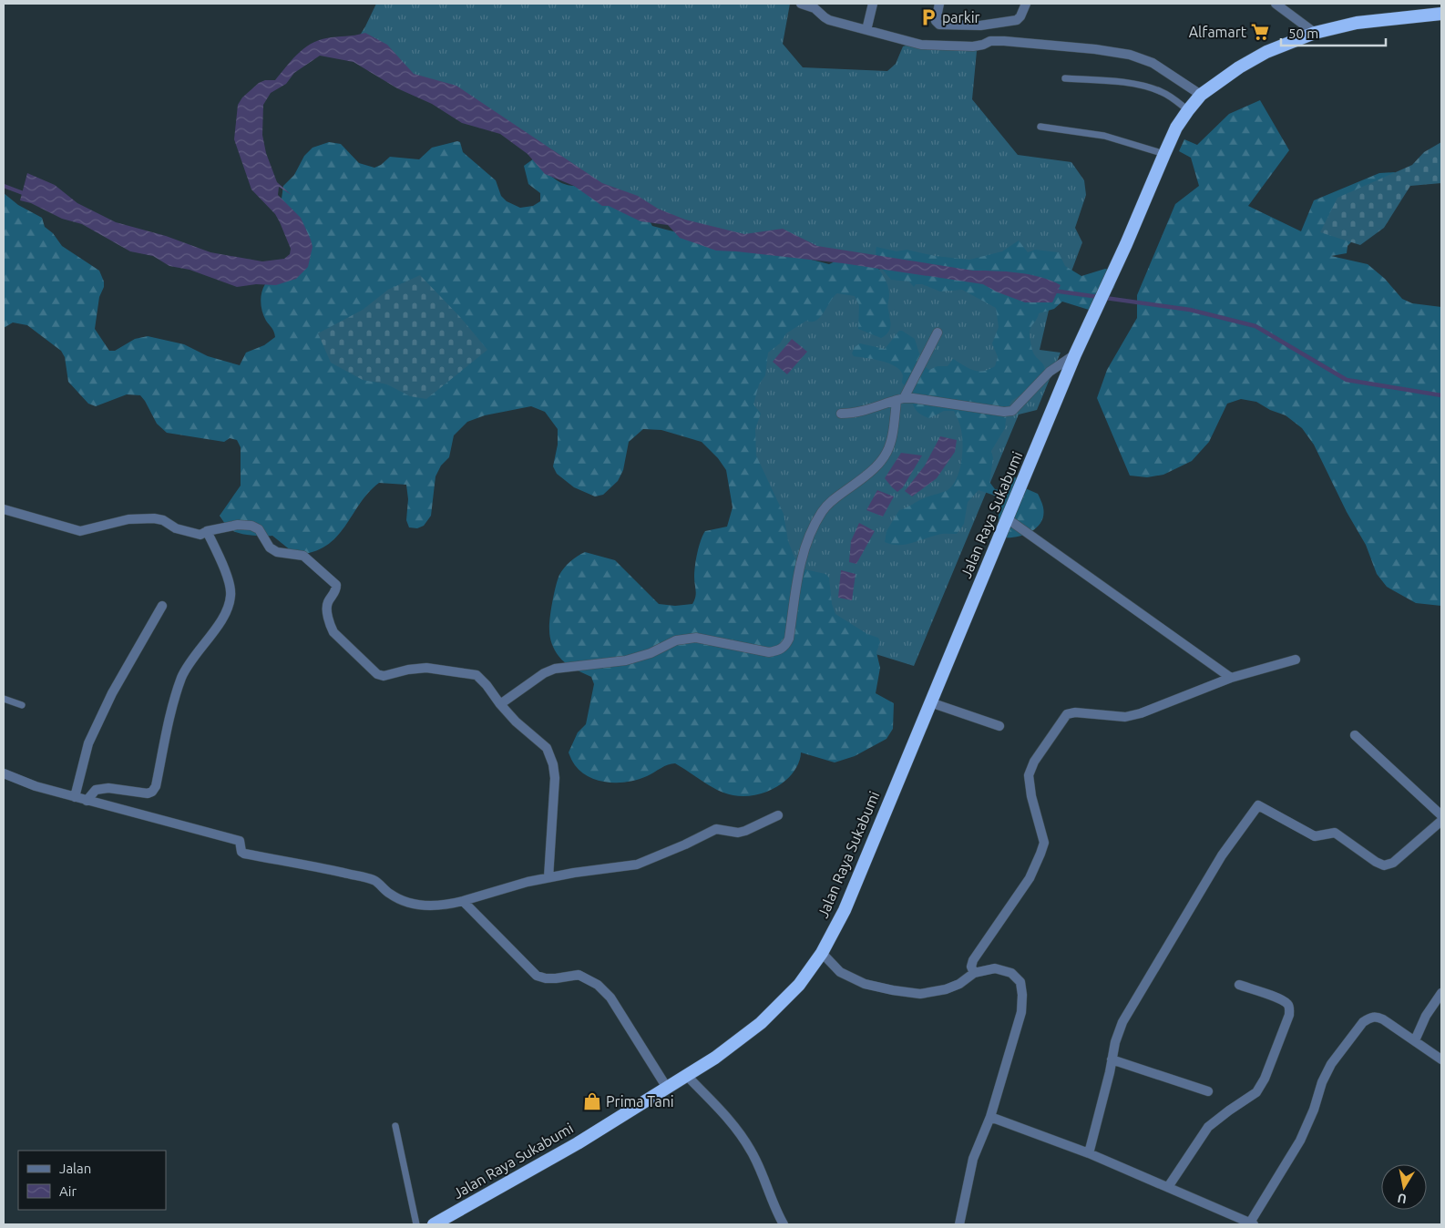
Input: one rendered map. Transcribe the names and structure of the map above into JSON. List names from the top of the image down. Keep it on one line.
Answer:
{"streets":{"highway":["Jalan Raya Sukabumi"]},"places":{"parking":["parkir"],"supermarket":["Alfamart"],"shop":["Prima Tani"]},"legend":["Jalan","Air"],"scale_bar":"50 m","north":"bottom"}
